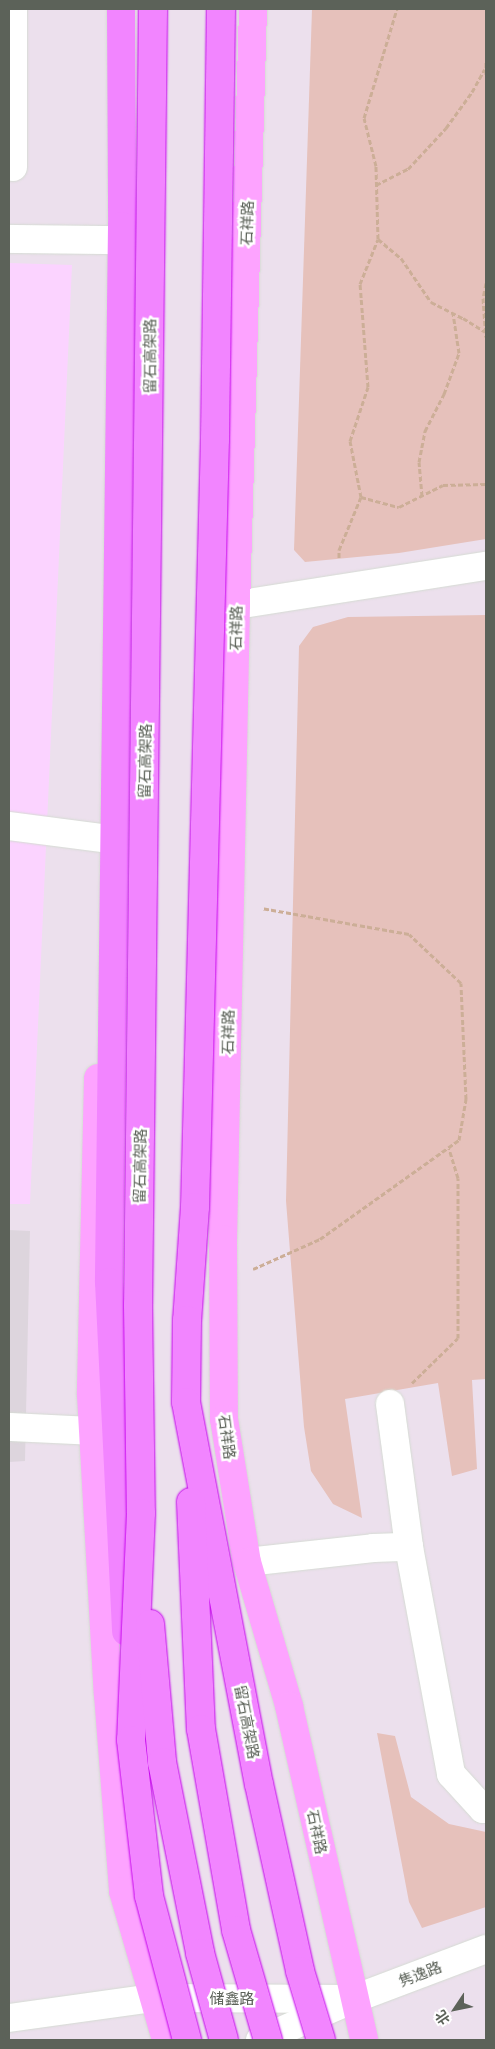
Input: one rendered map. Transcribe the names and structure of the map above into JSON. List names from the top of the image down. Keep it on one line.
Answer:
{"streets":{"highway":["留石高架路"],"main road":["石祥路"],"street":["隽逸路","储鑫路"]},"crossings":[["石祥路","隽逸路"],["石祥路","储鑫路"],["隽逸路","储鑫路"]],"north":"bottom left"}
